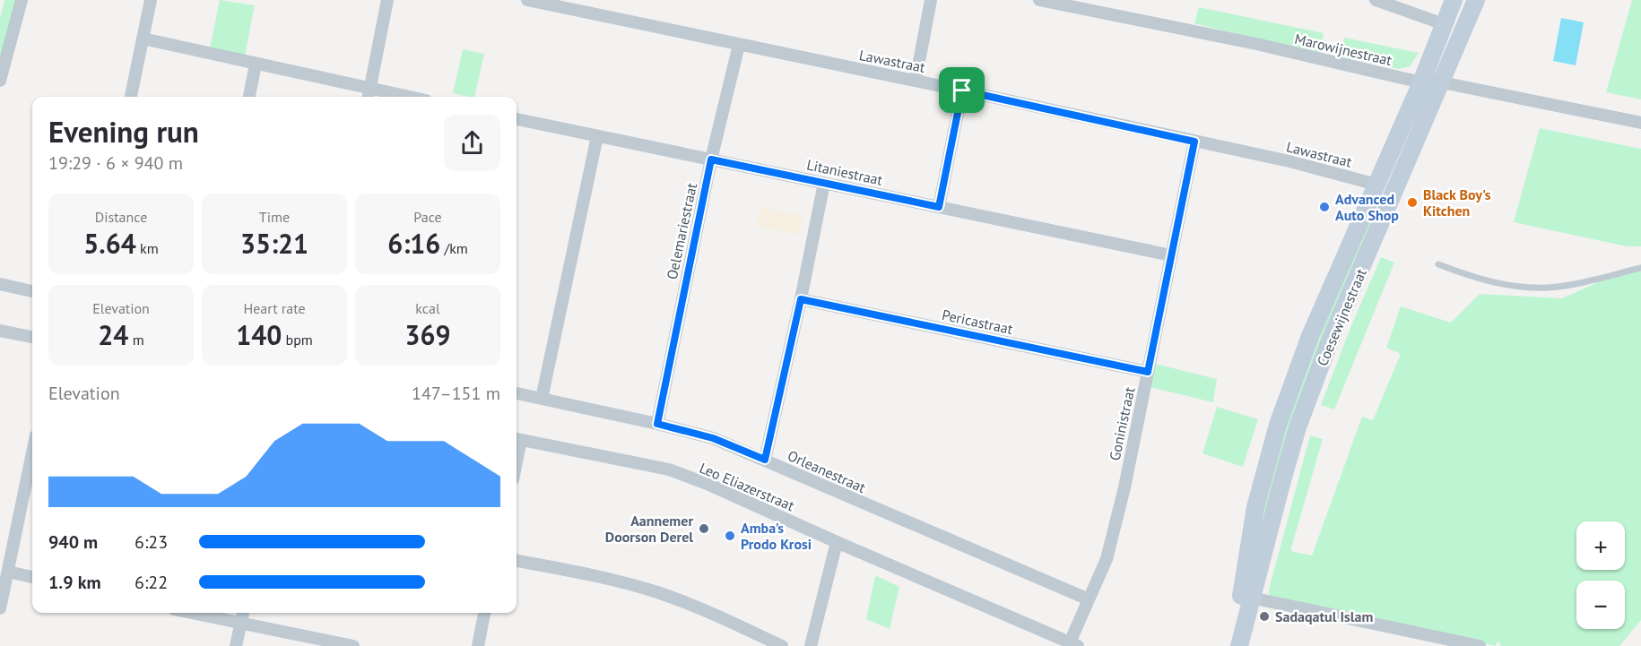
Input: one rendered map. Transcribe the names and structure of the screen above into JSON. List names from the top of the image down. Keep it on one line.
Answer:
{"streets":{"main road":["Coesewijnestraat"],"street":["Marowijnestraat","Lawastraat","Litaniestraat","Oelemariestraat","Pericastraat","Goninistraat","Orleanestraat","Leo Eliazerstraat"]},"crossings":[["Marowijnestraat","Coesewijnestraat"],["Lawastraat","Oelemariestraat"],["Lawastraat","Coesewijnestraat"],["Lawastraat","Goninistraat"],["Litaniestraat","Oelemariestraat"],["Litaniestraat","Goninistraat"],["Oelemariestraat","Orleanestraat"],["Pericastraat","Goninistraat"],["Goninistraat","Orleanestraat"],["Goninistraat","Leo Eliazerstraat"]],"places":["Black Boy's Kitchen","Advanced Auto Shop","Aannemer Doorson Derel","Amba's Prodo Krosi","Sadaqatul Islam"],"page":{"heading":["Evening run","19:29 · 6 × 940 m"],"stats":[["Distance","5.64 km"],["Time","35:21"],["Pace","6:16 /km"],["Elevation","24 m"],["Heart rate","140 bpm"],["kcal","369"]],"chart":["Elevation","147–151 m"],"map_buttons":["+","−"],"list":[{"name":"940 m","note":"6:23"},{"name":"1.9 km","note":"6:22"}]}}
